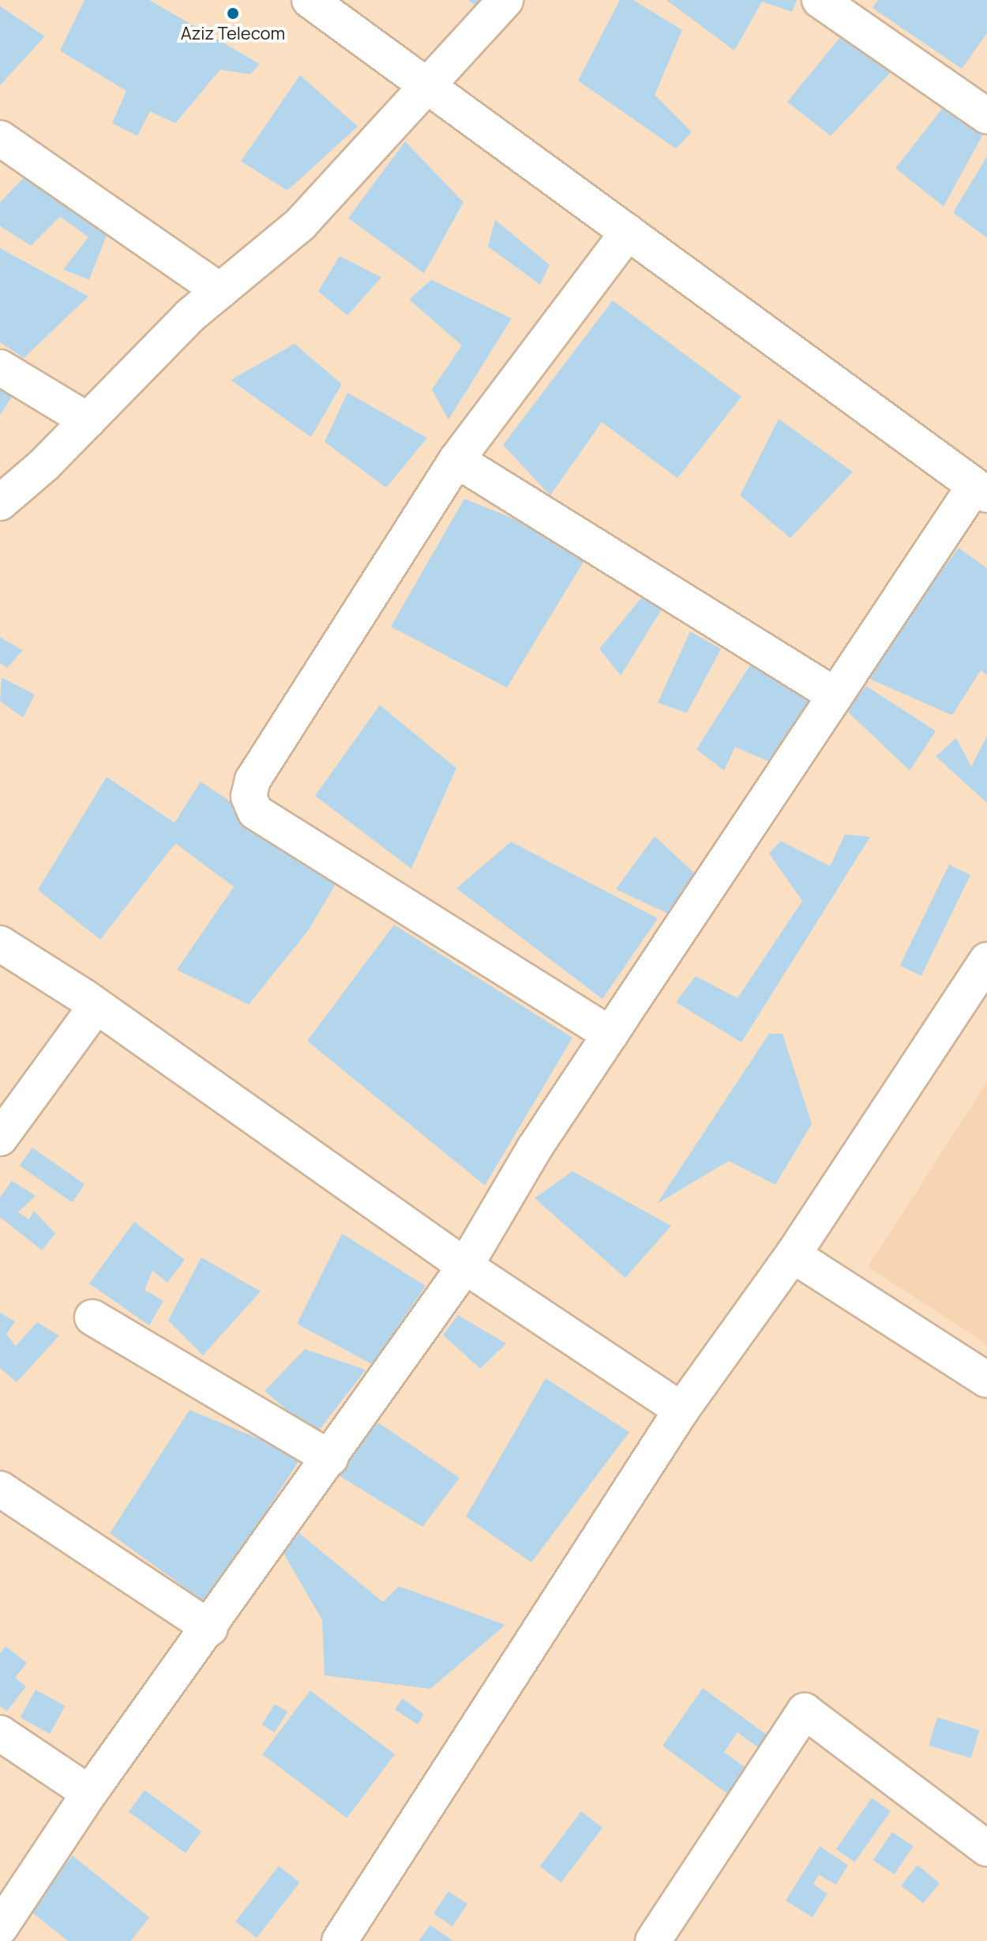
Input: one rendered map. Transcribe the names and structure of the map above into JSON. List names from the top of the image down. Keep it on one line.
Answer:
{"places":["Aziz Telecom"]}
